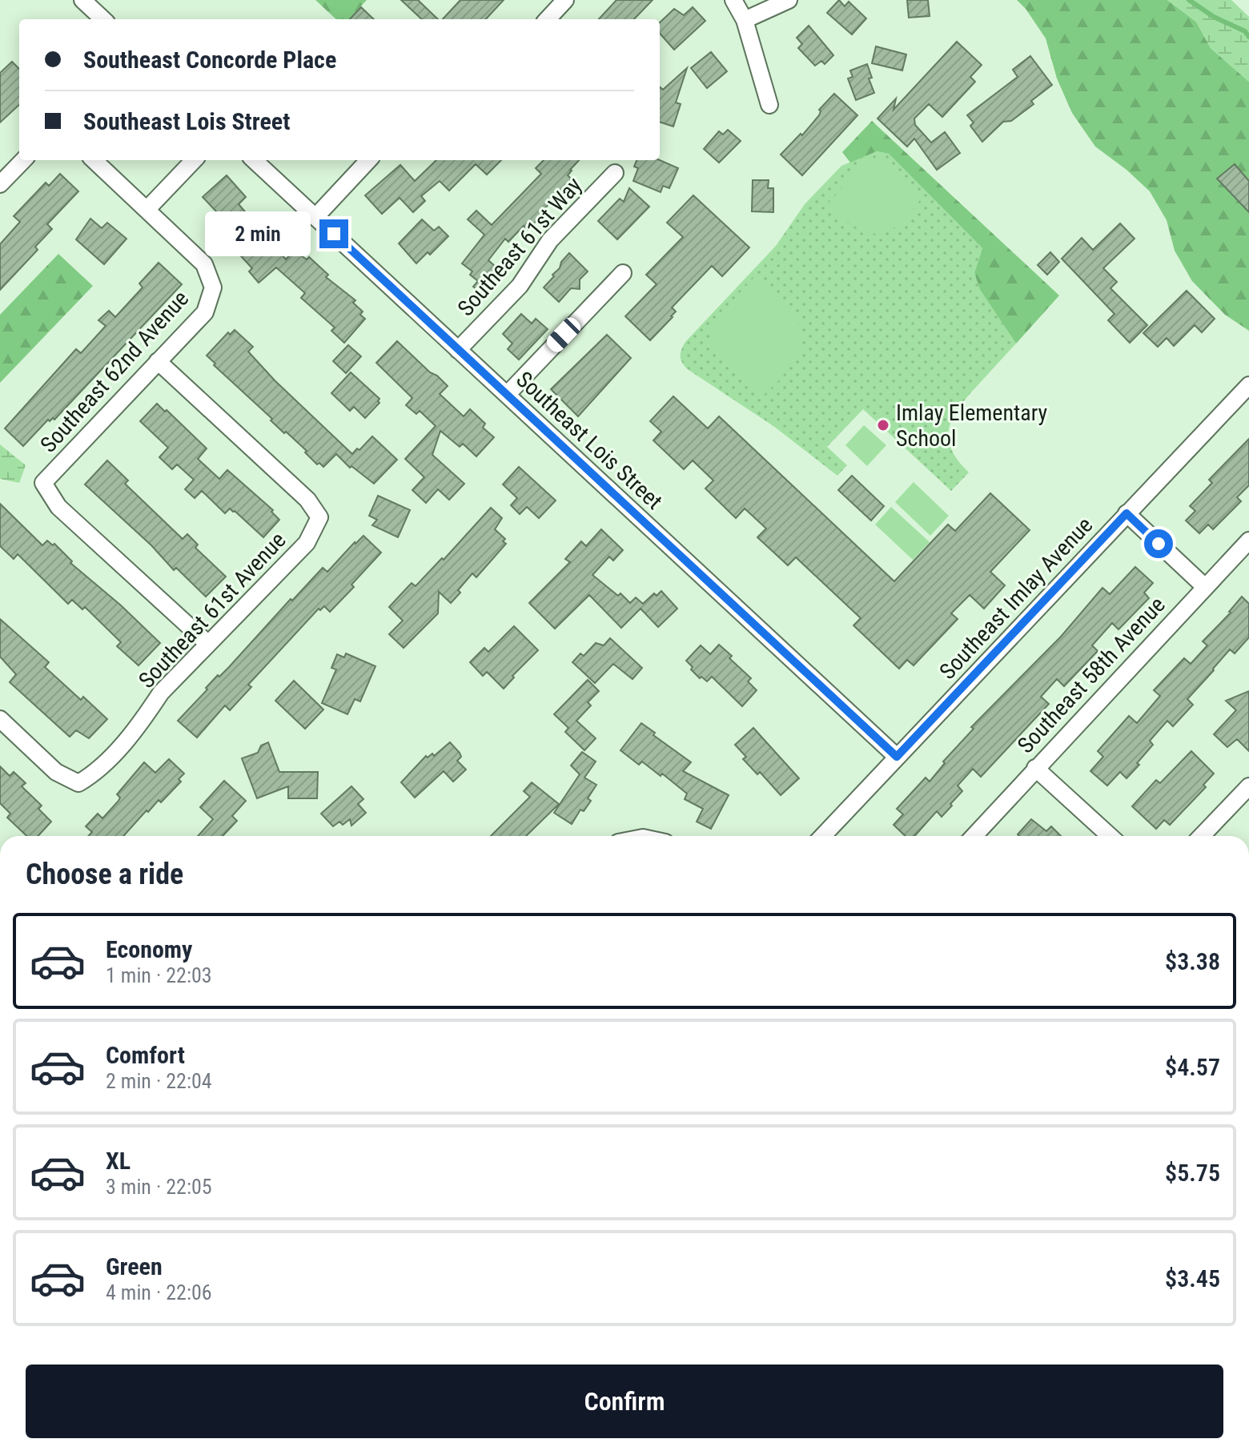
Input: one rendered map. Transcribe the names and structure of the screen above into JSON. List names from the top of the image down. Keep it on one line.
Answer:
{"streets":{"street":["Southeast 61st Way","Southeast 62nd Avenue","Southeast Lois Street","Southeast Imlay Avenue","Southeast 61st Avenue","Southeast 58th Avenue"]},"crossings":[["Southeast 61st Way","Southeast Lois Street"],["Southeast 62nd Avenue","Southeast 61st Avenue"],["Southeast Lois Street","Southeast Imlay Avenue"]],"places":["Imlay Elementary School"],"page":{"banner":["Southeast Concorde Place","Southeast Lois Street"],"bubble":"2 min","heading":"Choose a ride","list":[{"name":"Economy","note":"1 min · 22:03","value":"$3.38"},{"name":"Comfort","note":"2 min · 22:04","value":"$4.57"},{"name":"XL","note":"3 min · 22:05","value":"$5.75"},{"name":"Green","note":"4 min · 22:06","value":"$3.45"}],"buttons":"Confirm"}}
